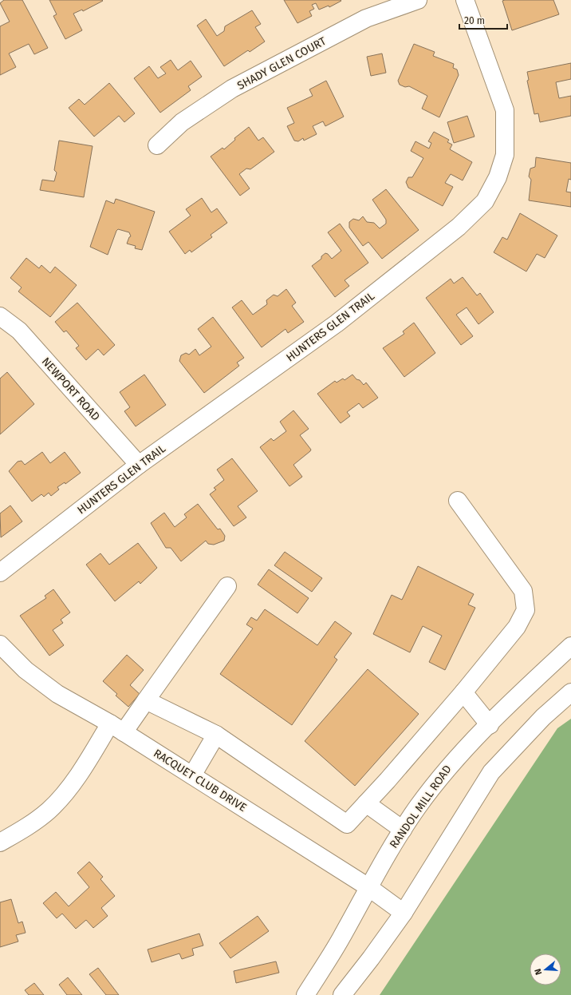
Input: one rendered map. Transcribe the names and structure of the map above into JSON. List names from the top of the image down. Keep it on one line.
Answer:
{"streets":{"street":["SHADY GLEN COURT","HUNTERS GLEN TRAIL","NEWPORT ROAD","RACQUET CLUB DRIVE","RANDOL MILL ROAD"]},"crossings":[["HUNTERS GLEN TRAIL","NEWPORT ROAD"],["RACQUET CLUB DRIVE","RANDOL MILL ROAD"]],"scale_bar":"20 m","north":"left"}
